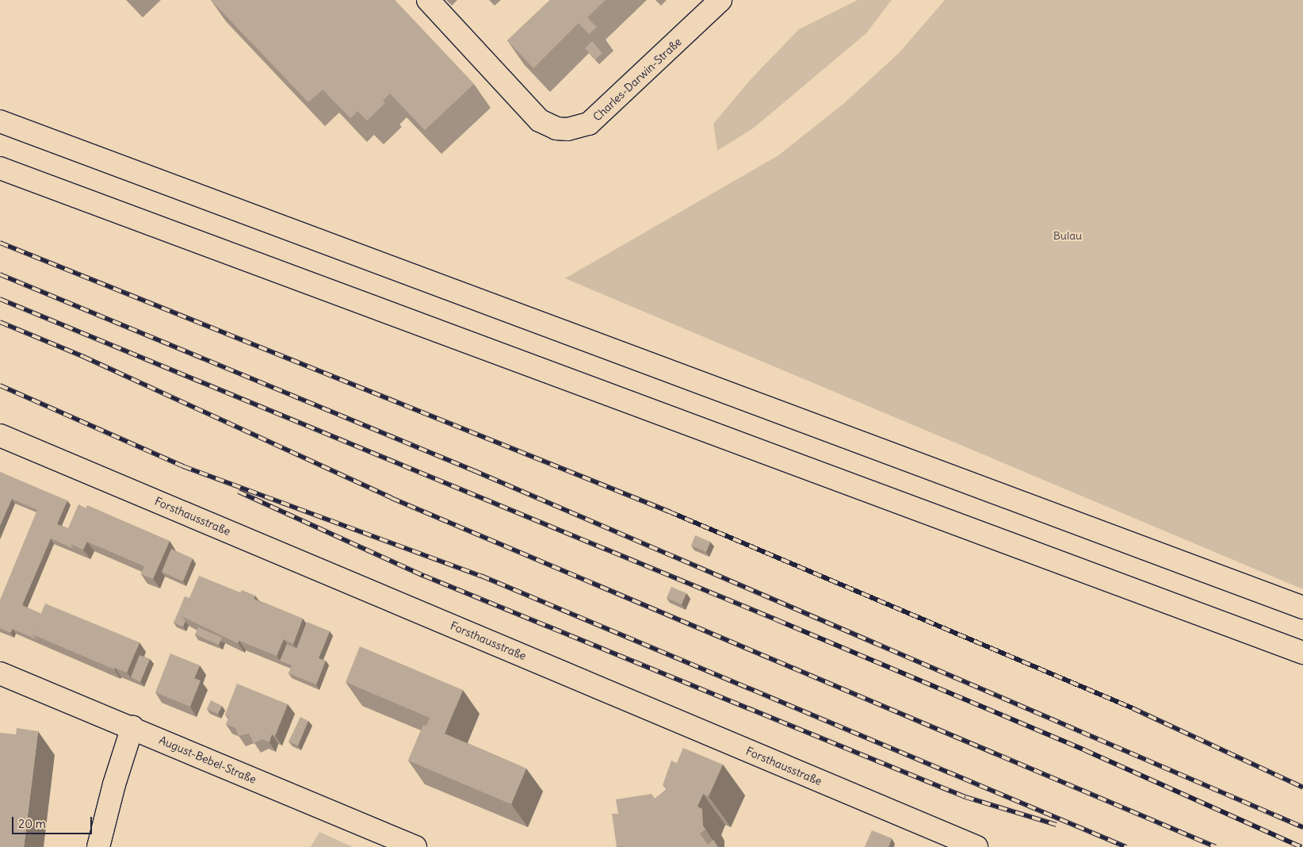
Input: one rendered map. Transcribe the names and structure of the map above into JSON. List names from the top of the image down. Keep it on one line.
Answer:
{"streets":{"main road":["Charles-Darwin-Straße","Forsthausstraße","August-Bebel-Straße"]},"parks":["Bulau"],"scale_bar":"20 m"}
